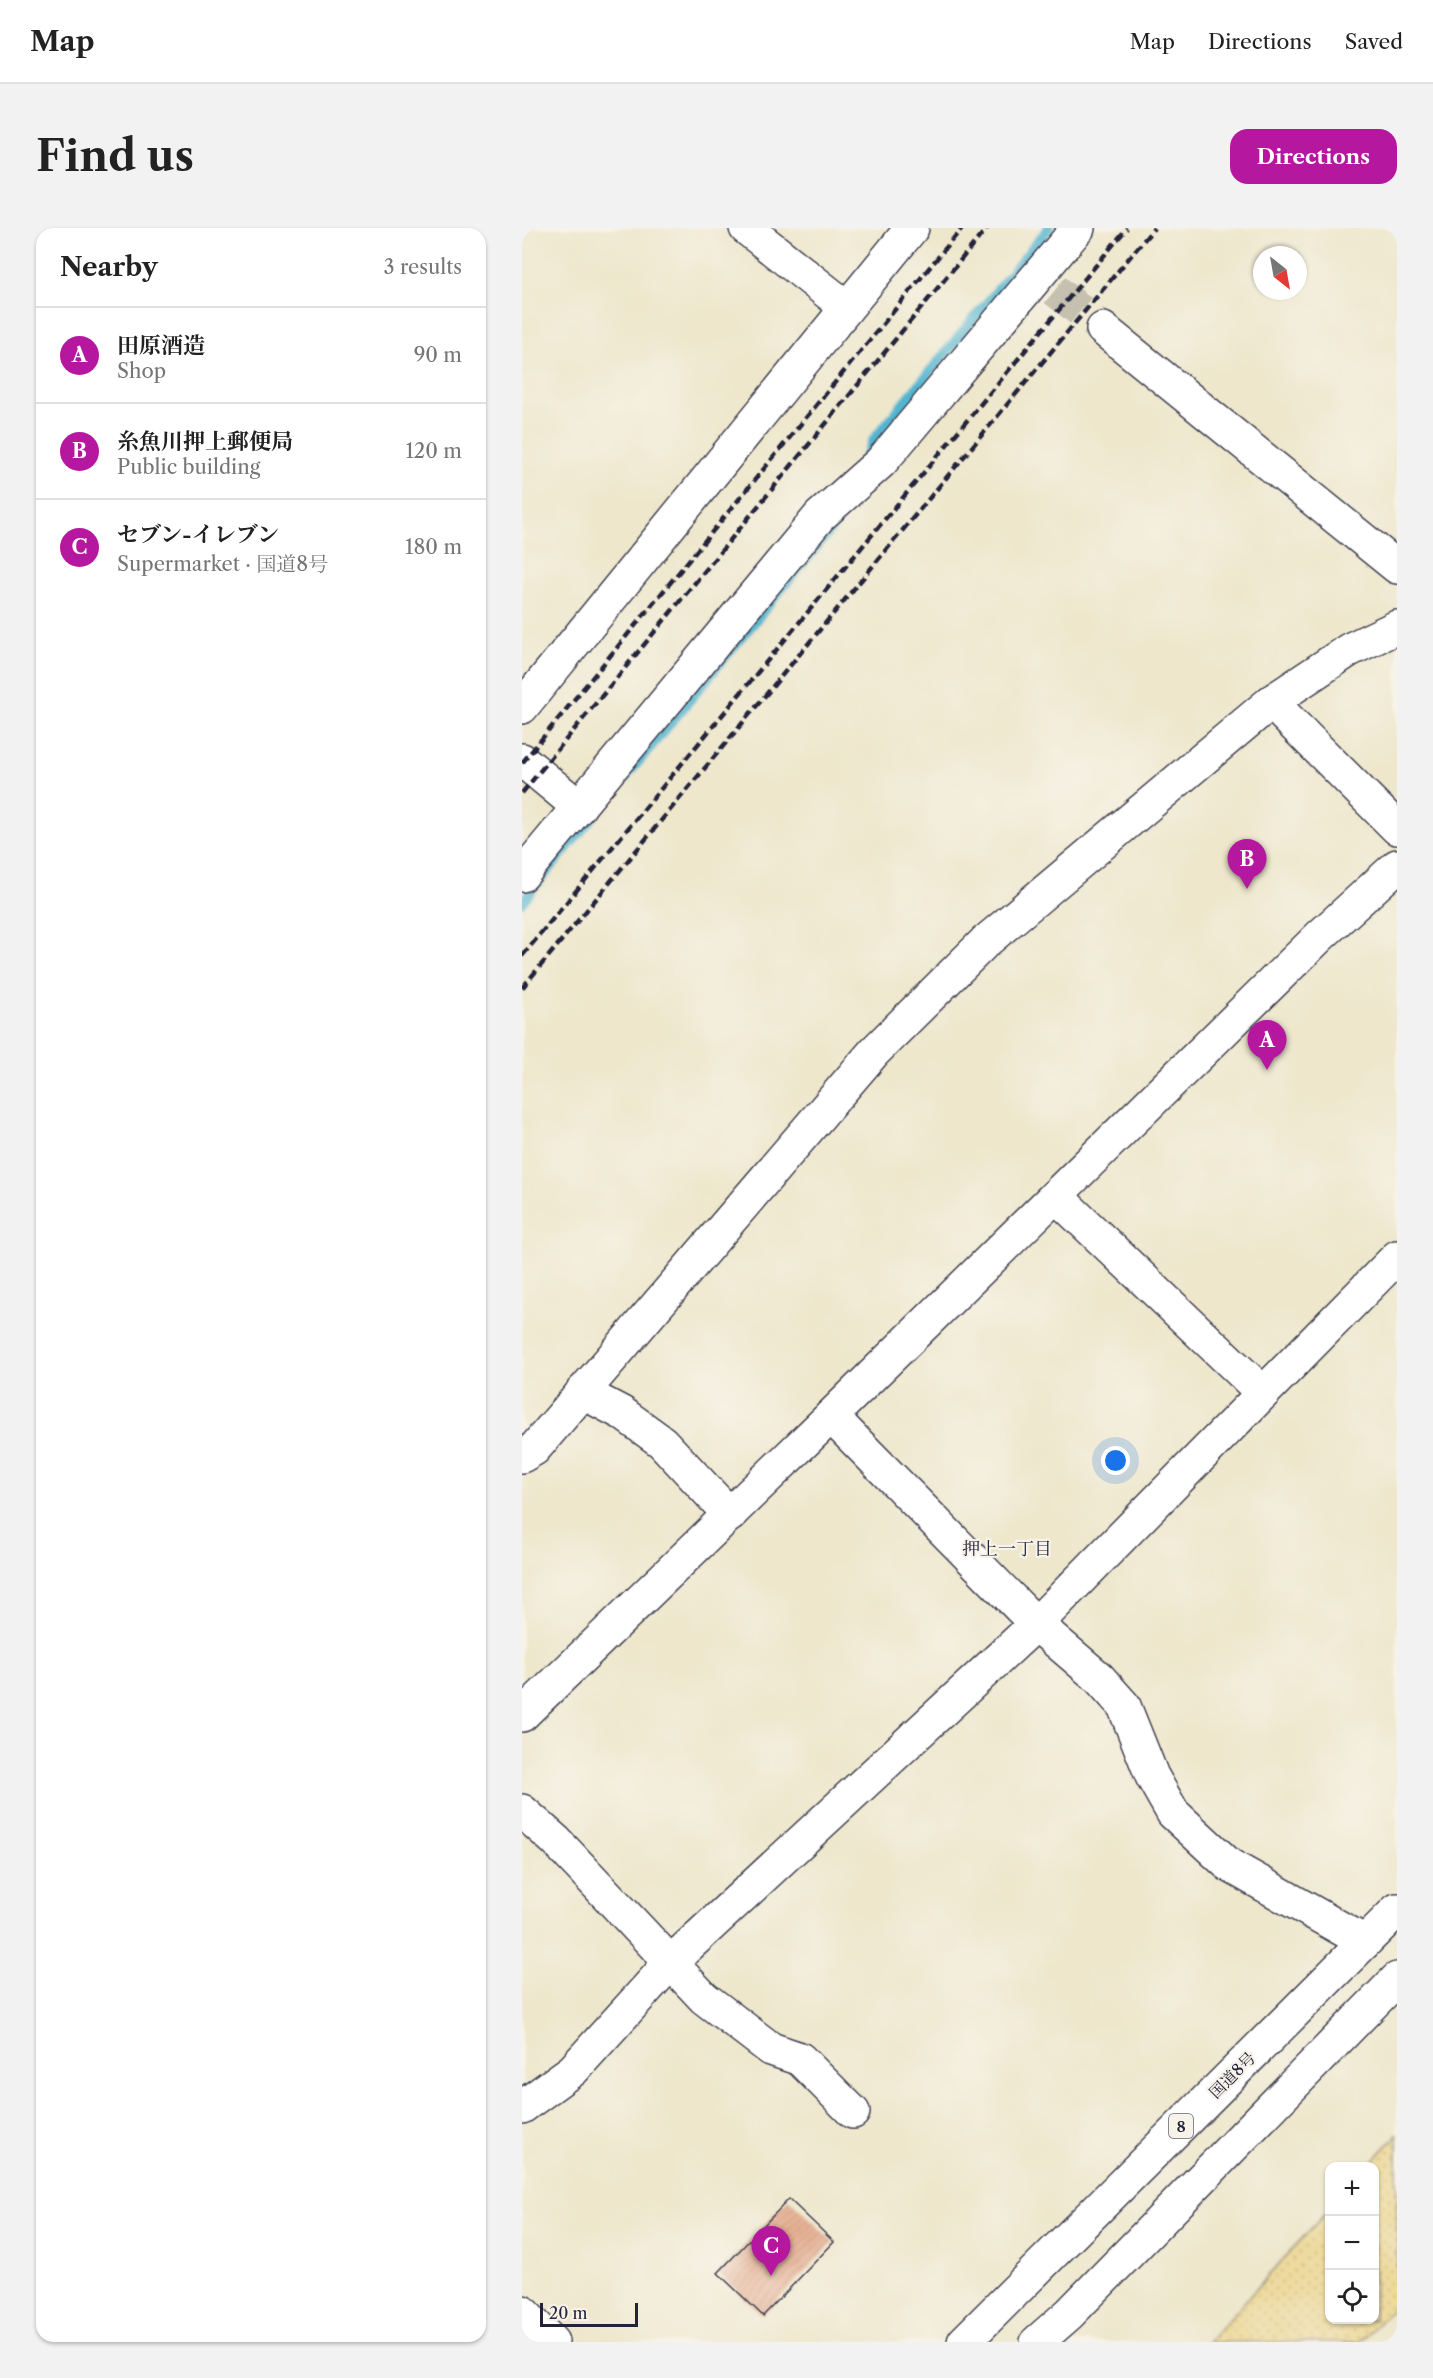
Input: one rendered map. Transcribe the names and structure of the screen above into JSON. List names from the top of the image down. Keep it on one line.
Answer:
{"streets":{"main road":["国道8号","8"]},"districts":["押上一丁目"],"scale_bar":"20 m","north":"bottom right","page":{"header":"Map","nav":["Map","Directions","Saved"],"buttons":"Directions","title":"Find us","heading":["Nearby","3 results"],"list":[{"mark":"A","name":"田原酒造","note":"Shop","value":"90 m"},{"mark":"B","name":"糸魚川押上郵便局","note":"Public building","value":"120 m"},{"mark":"C","name":"セブン-イレブン","note":"Supermarket · 国道8号","value":"180 m"}],"pins":["B","A","C"],"map_buttons":["+","−"],"scale":"20 m"}}
